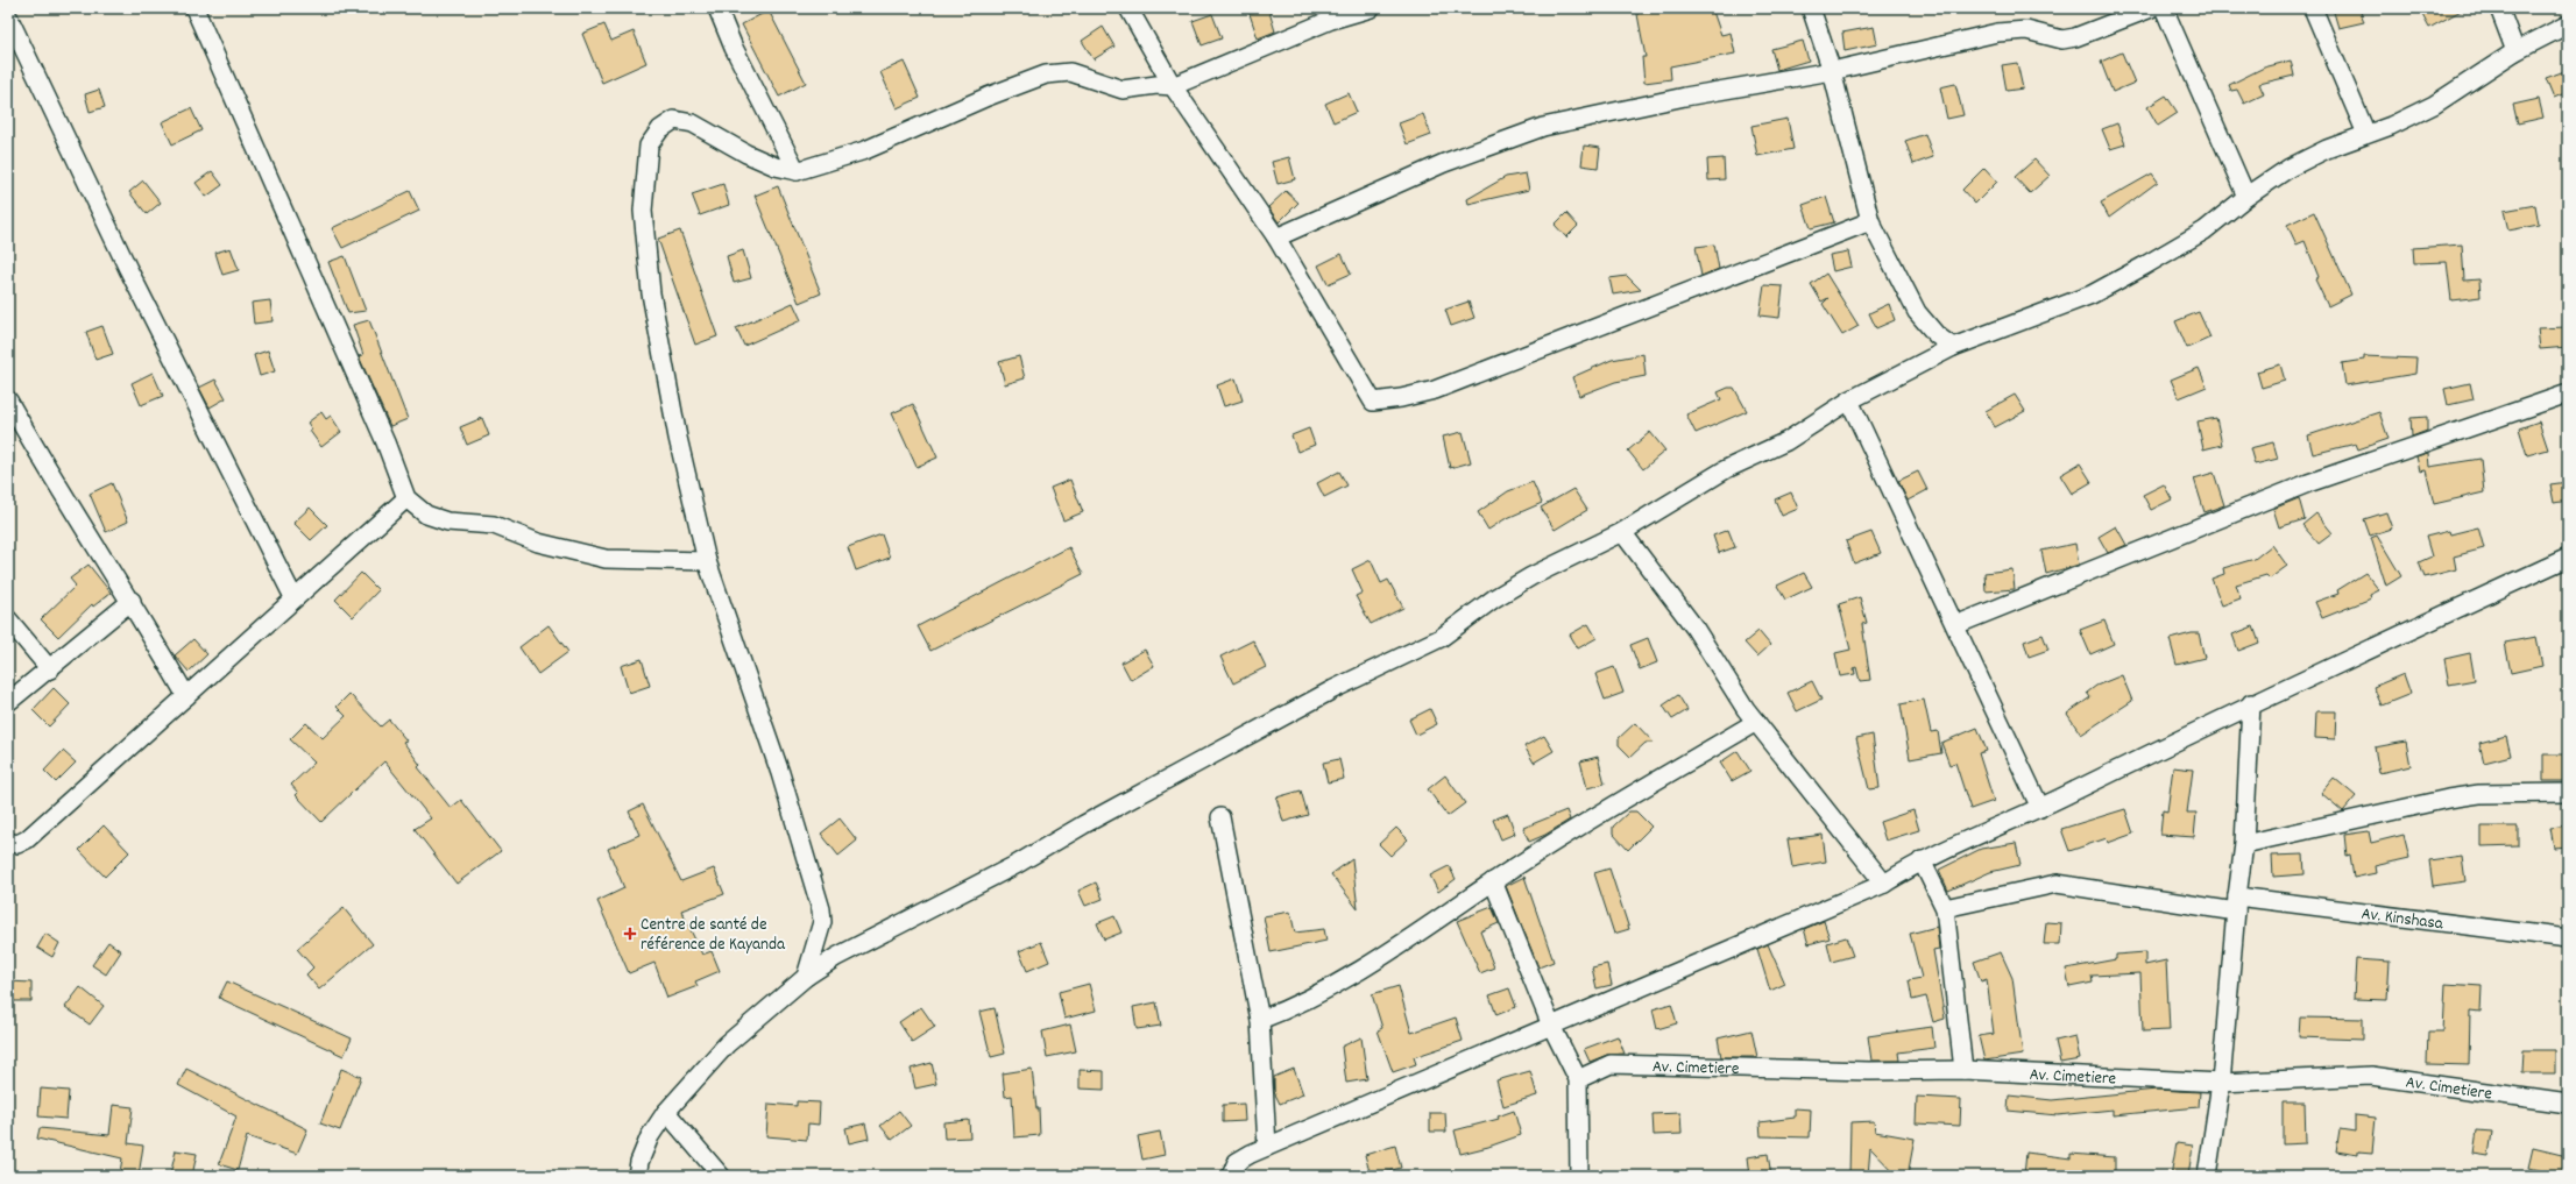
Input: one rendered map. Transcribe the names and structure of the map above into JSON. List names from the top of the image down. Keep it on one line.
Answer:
{"streets":{"street":["Av. Kinshasa","Av. Cimetiere"]},"places":{"health":["Centre de santé de référence de Kayanda"]}}
